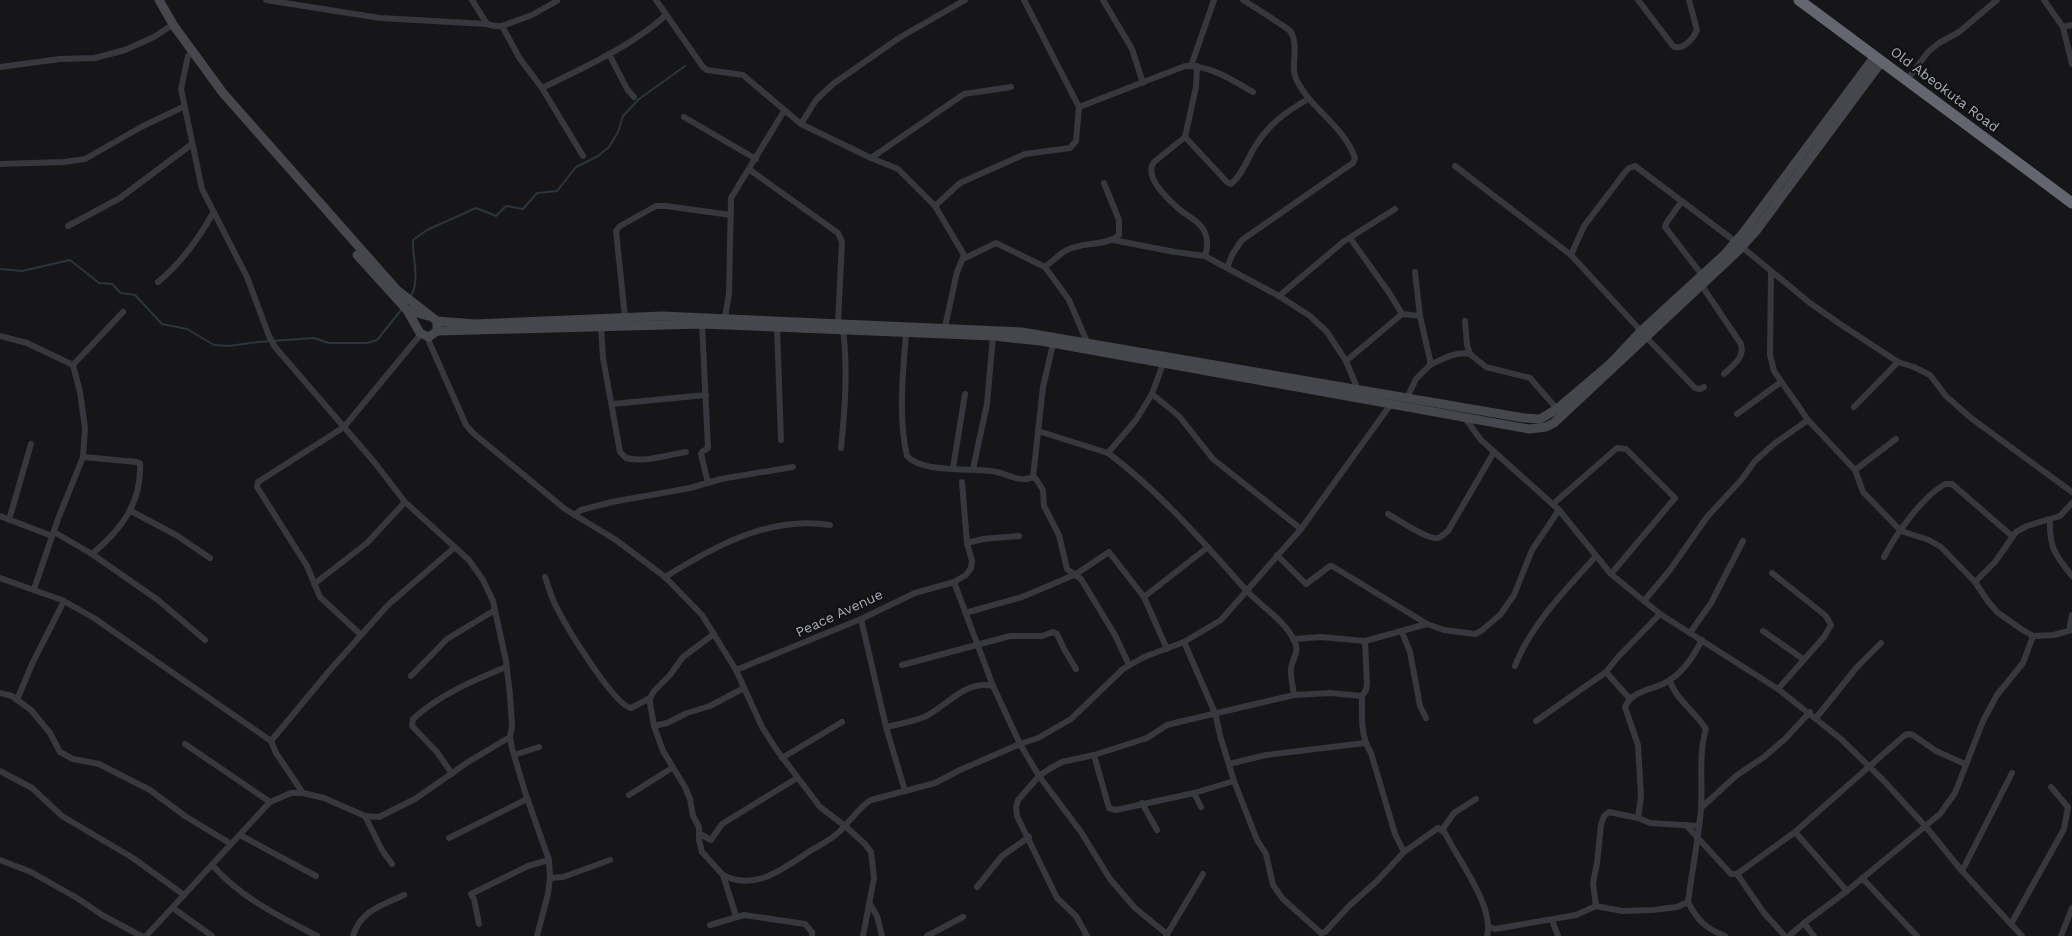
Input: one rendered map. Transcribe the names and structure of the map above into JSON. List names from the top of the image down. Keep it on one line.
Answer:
{"streets":{"highway":["Old Abeokuta Road"],"street":["Peace Avenue"]}}
